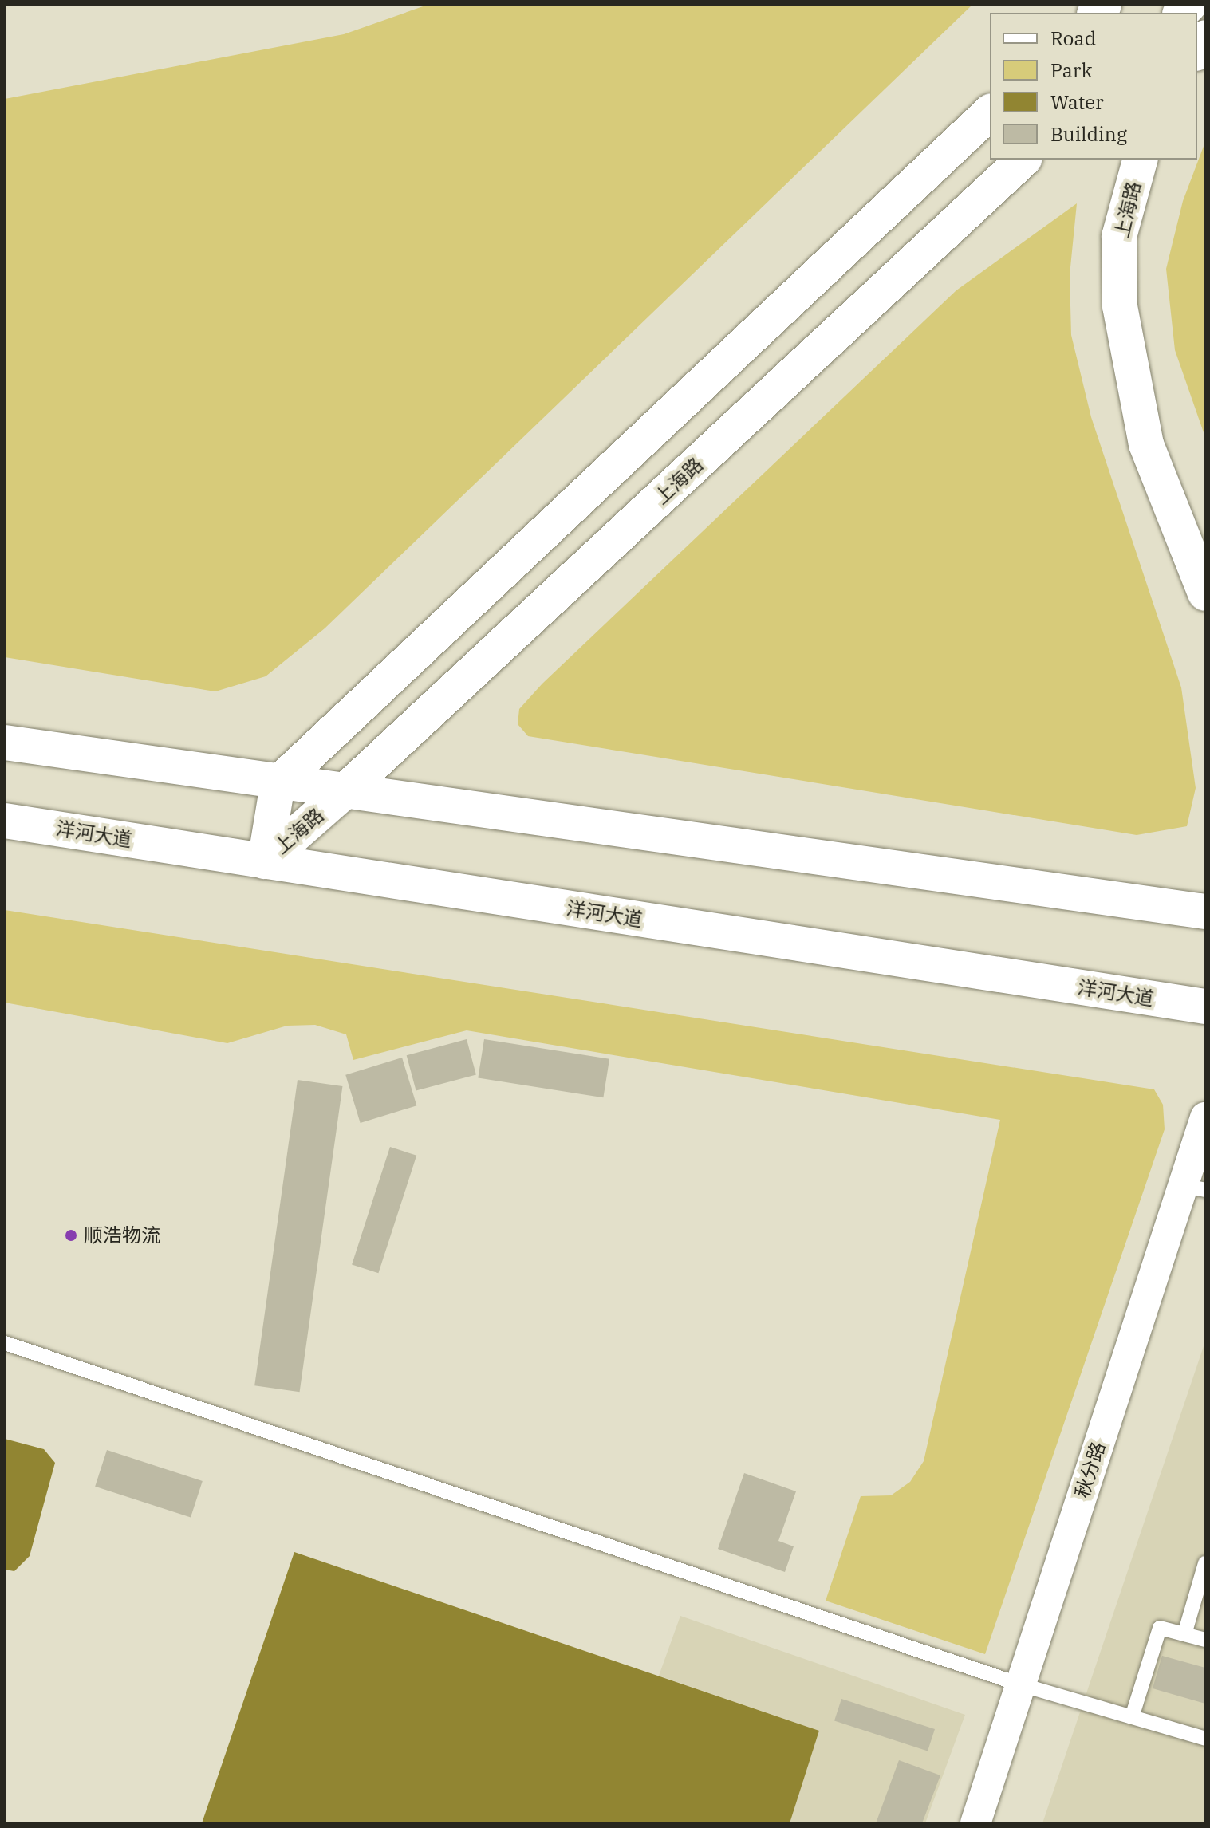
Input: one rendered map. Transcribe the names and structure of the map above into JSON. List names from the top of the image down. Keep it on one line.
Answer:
{"streets":{"main road":["上海路","洋河大道"],"street":["秋分路"]},"crossings":[["上海路","洋河大道"]],"places":["顺浩物流"],"legend":["Road","Park","Water","Building"]}
